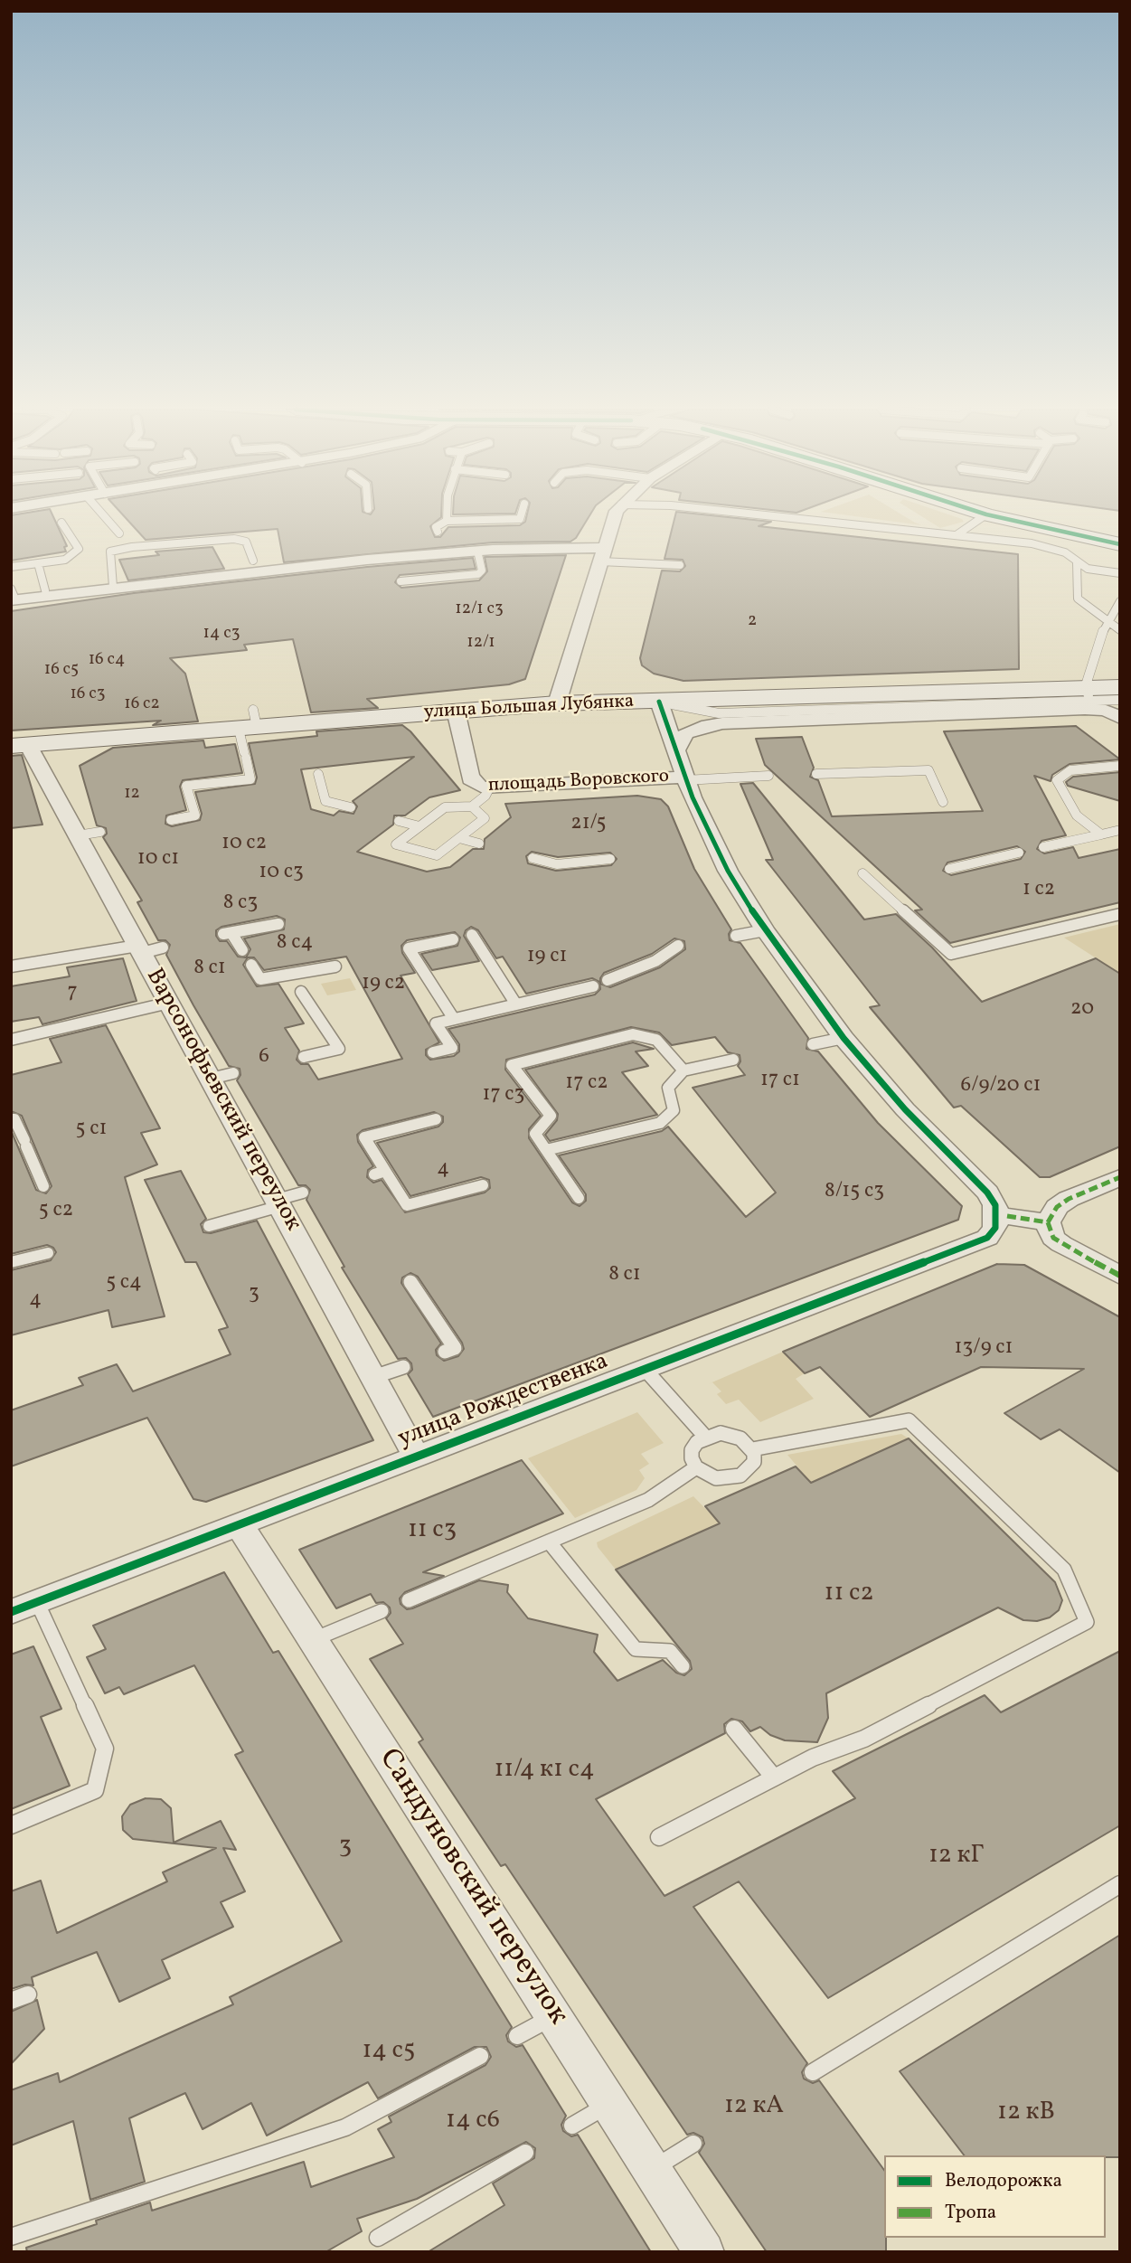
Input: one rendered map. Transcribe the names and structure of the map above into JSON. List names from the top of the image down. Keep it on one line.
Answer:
{"streets":{"main road":["улица Большая Лубянка"],"street":["площадь Воровского","Варсонофьевский переулок","улица Рождественка","Сандуновский переулок"]},"crossings":[["улица Большая Лубянка","площадь Воровского"],["улица Большая Лубянка","Варсонофьевский переулок"],["Варсонофьевский переулок","улица Рождественка"],["улица Рождественка","Сандуновский переулок"]],"house_numbers":["12/1 с3","2","14 с3","12/1","16 с4","16 с5","16 с3","16 с2","12","21/5","10 с2","10 с1","10 с3","1 с2","8 с3","8 с4","19 с1","8 с1","19 с2","7","20","6","17 с1","17 с2","6/9/20 с1","17 с3","5 с1","4","8/15 с3","5 с2","8 с1","5 с4","3","4","13/9 с1","11 с3","11 с2","11/4 к1 с4","3","12 кГ","14 с5","12 кА","12 кВ","14 с6"],"legend":["Велодорожка","Тропа"]}
